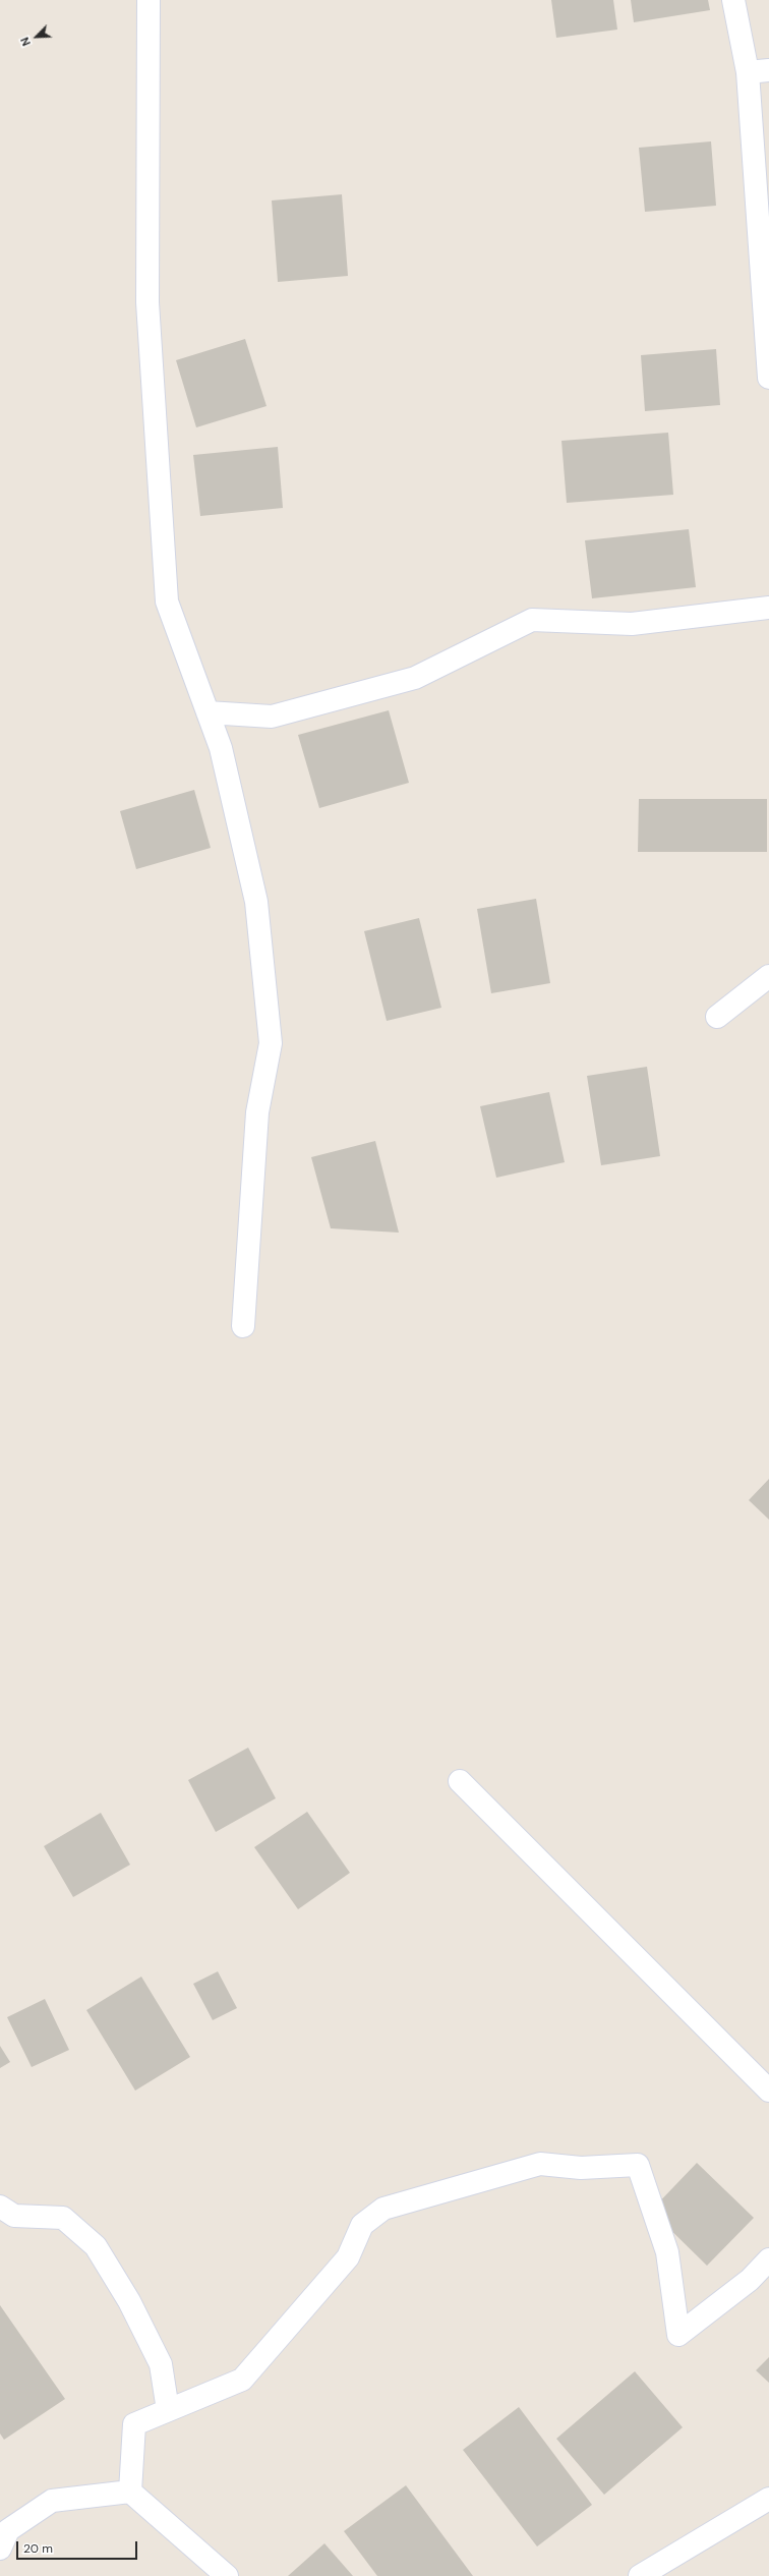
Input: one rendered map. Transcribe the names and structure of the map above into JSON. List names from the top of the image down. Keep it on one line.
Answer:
{"scale_bar":"20 m","north":"bottom left"}
